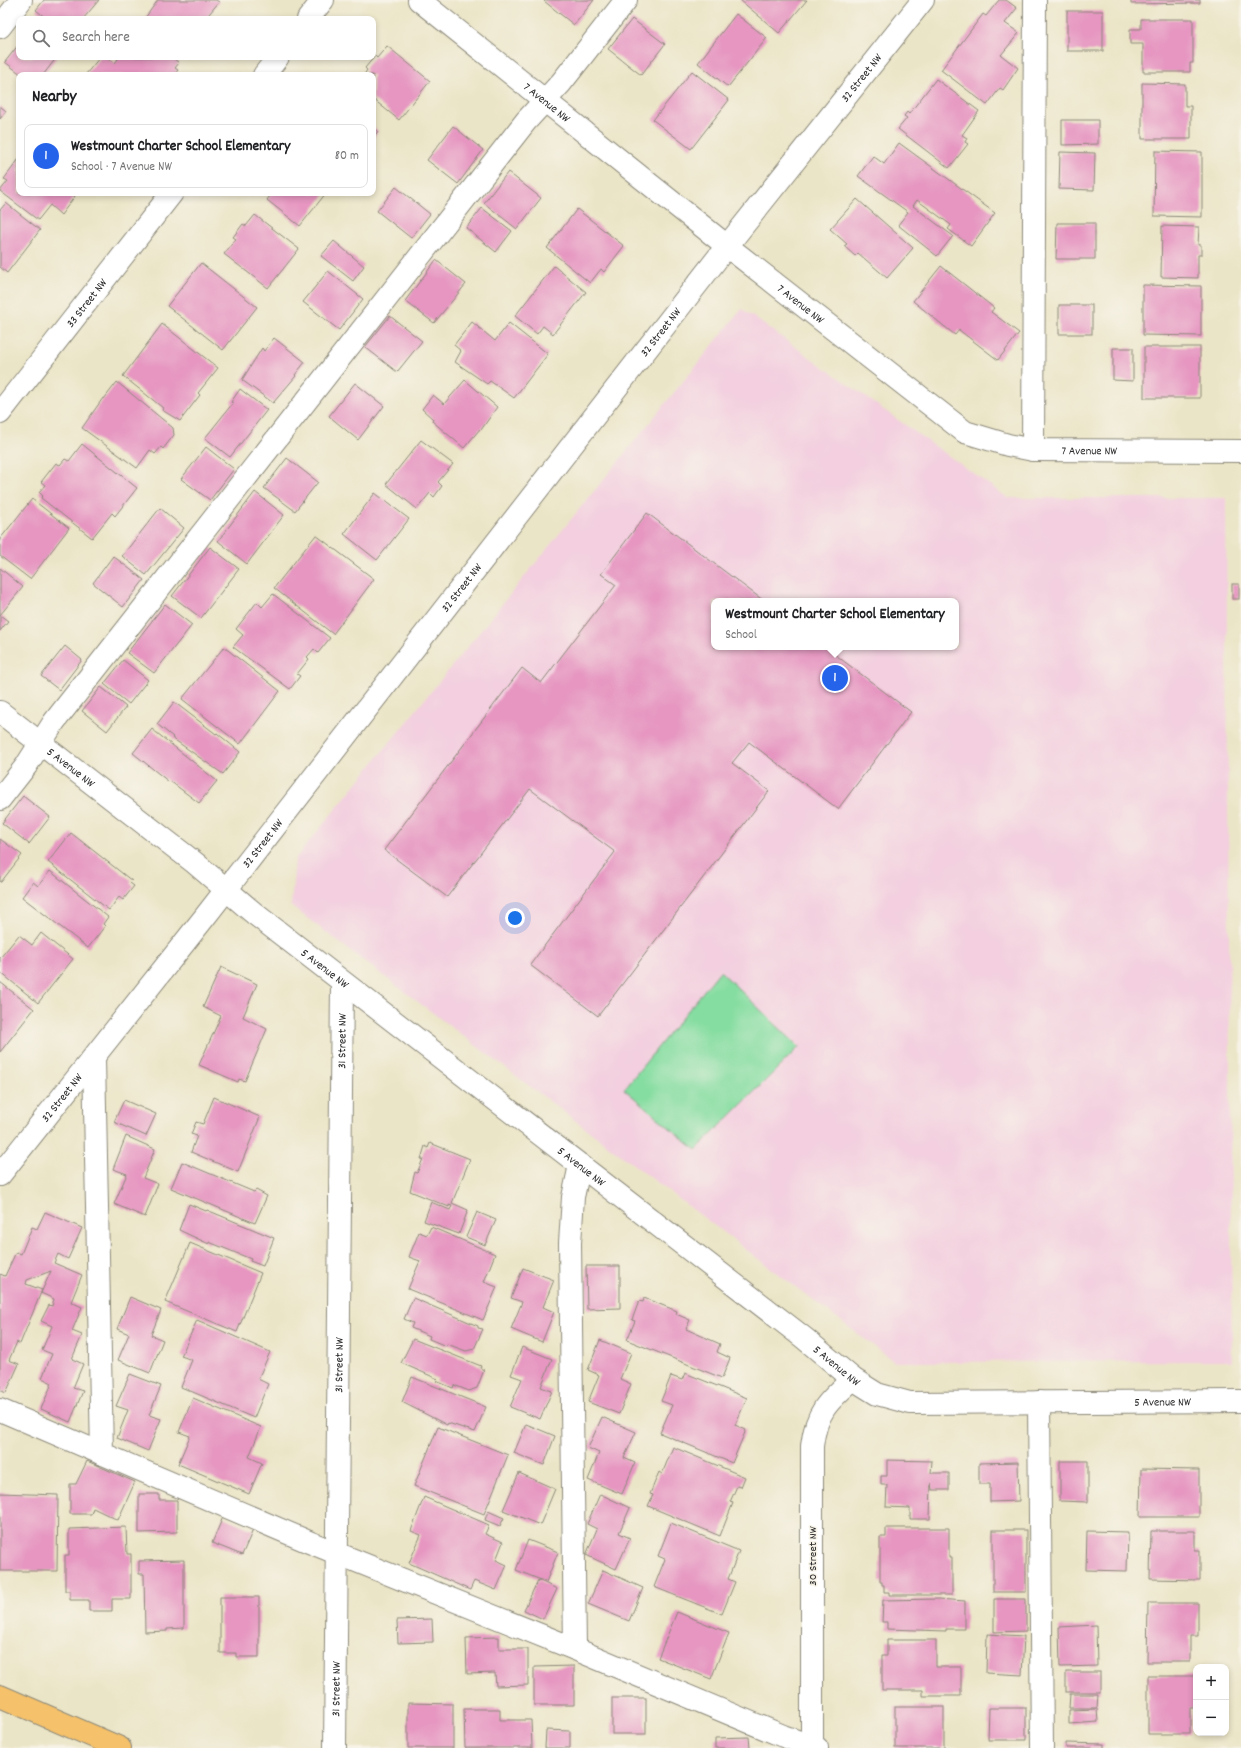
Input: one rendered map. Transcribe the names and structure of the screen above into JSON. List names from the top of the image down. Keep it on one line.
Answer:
{"streets":{"street":["32 Street NW","7 Avenue NW","33 Street NW","5 Avenue NW","31 Street NW","30 Street NW"]},"crossings":[["32 Street NW","7 Avenue NW"],["32 Street NW","5 Avenue NW"],["5 Avenue NW","31 Street NW"],["5 Avenue NW","30 Street NW"]],"page":{"search":"Search here","heading":"Nearby","list":[{"mark":"1","name":"Westmount Charter School Elementary","note":"School · 7 Avenue NW","value":"80 m"}],"popup":["Westmount Charter School Elementary","School"],"pins":"1","map_buttons":["+","−"]}}
